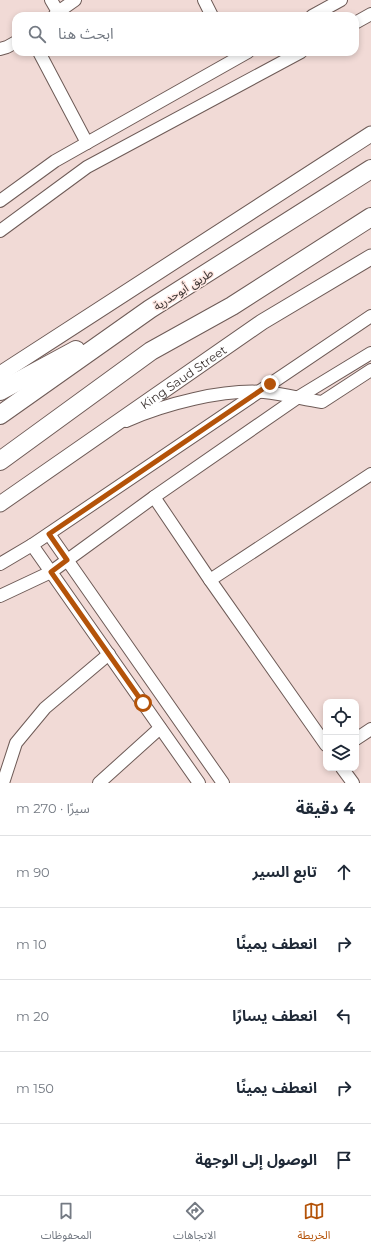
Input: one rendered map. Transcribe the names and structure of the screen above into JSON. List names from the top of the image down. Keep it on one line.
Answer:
{"streets":{"highway":["طريق أبوحدرية"],"main road":["King Saud Street"]},"page":{"search":"ابحث هنا","heading":["4 دقيقة","سيرًا · 270 m"],"list":[["تابع السير","90 m"],["انعطف يمينًا","10 m"],["انعطف يسارًا","20 m"],["انعطف يمينًا","150 m"],"الوصول إلى الوجهة"],"nav":["الخريطة","الاتجاهات","المحفوظات"]}}
